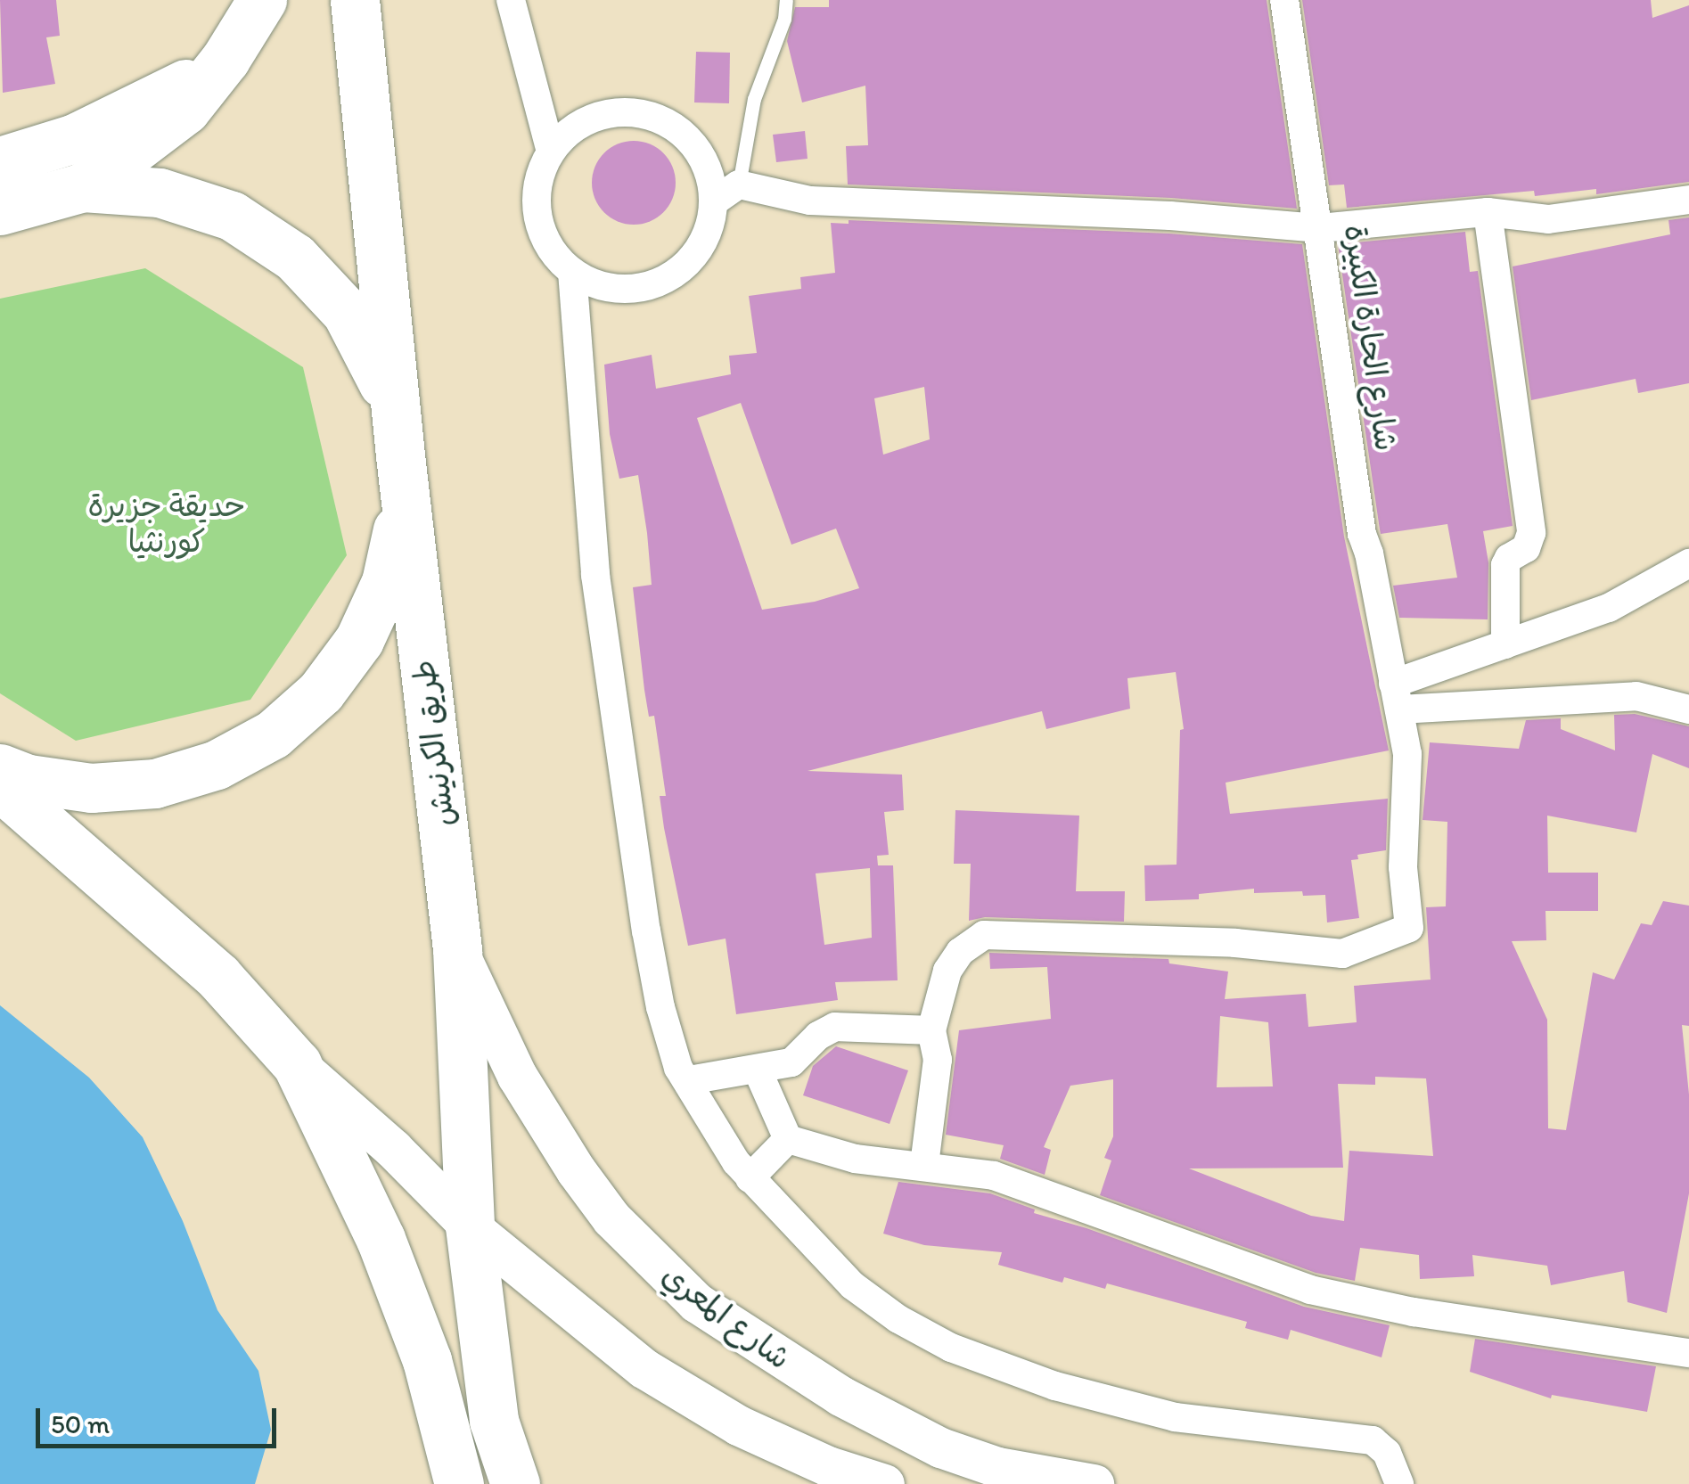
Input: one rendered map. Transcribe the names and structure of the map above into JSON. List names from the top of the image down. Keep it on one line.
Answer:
{"streets":{"highway":["طريق الكرنيش"],"street":["شارع الحارة الكبيرة","شارع المعري"]},"crossings":[["طريق الكرنيش","شارع المعري"]],"parks":["حديقة جزيرة كورنثيا"],"scale_bar":"50 m"}
